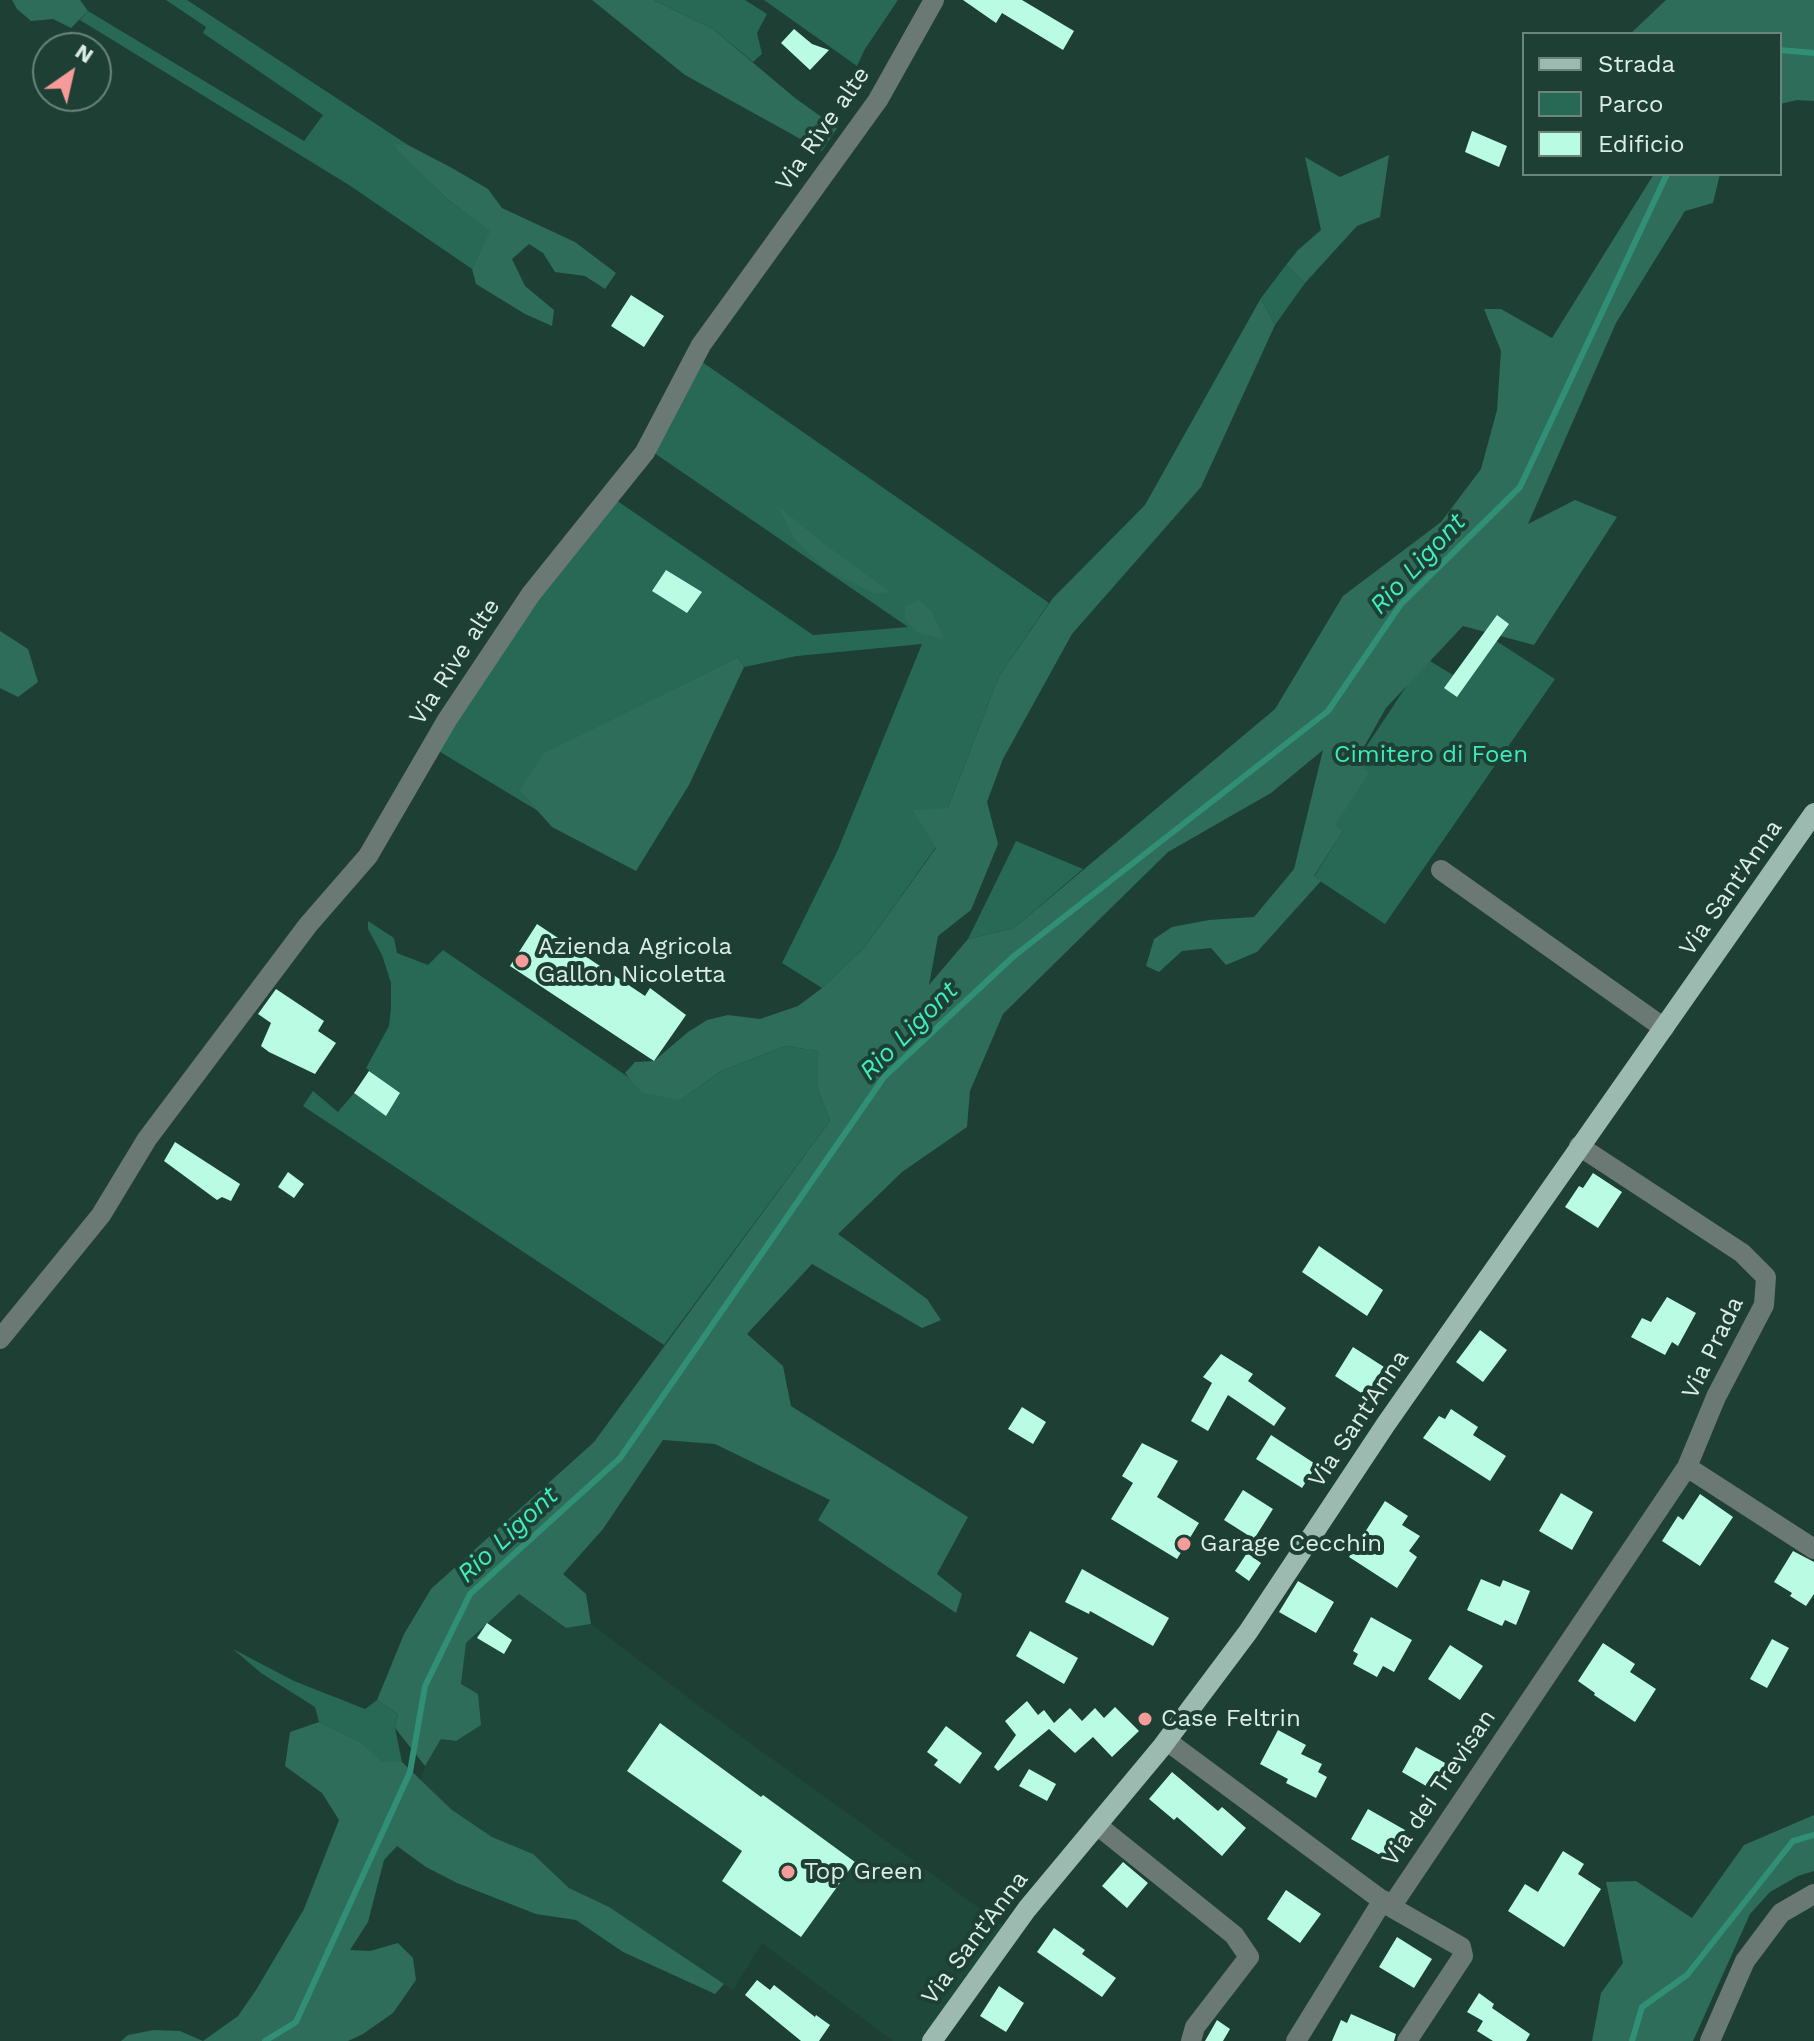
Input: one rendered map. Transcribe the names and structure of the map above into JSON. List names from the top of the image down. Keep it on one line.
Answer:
{"streets":{"main road":["Via Sant'Anna"],"street":["Via Rive alte","Via Prada","Via dei Trevisan"]},"crossings":[["Via Sant'Anna","Via Prada"],["Via Sant'Anna","Via dei Trevisan"],["Via Prada","Via dei Trevisan"]],"water":["Rio Ligont"],"parks":["Cimitero di Foen"],"places":["Azienda Agricola Gallon Nicoletta","Garage Cecchin","Case Feltrin","Top Green"],"legend":["Strada","Parco","Edificio"],"north":"top right"}
